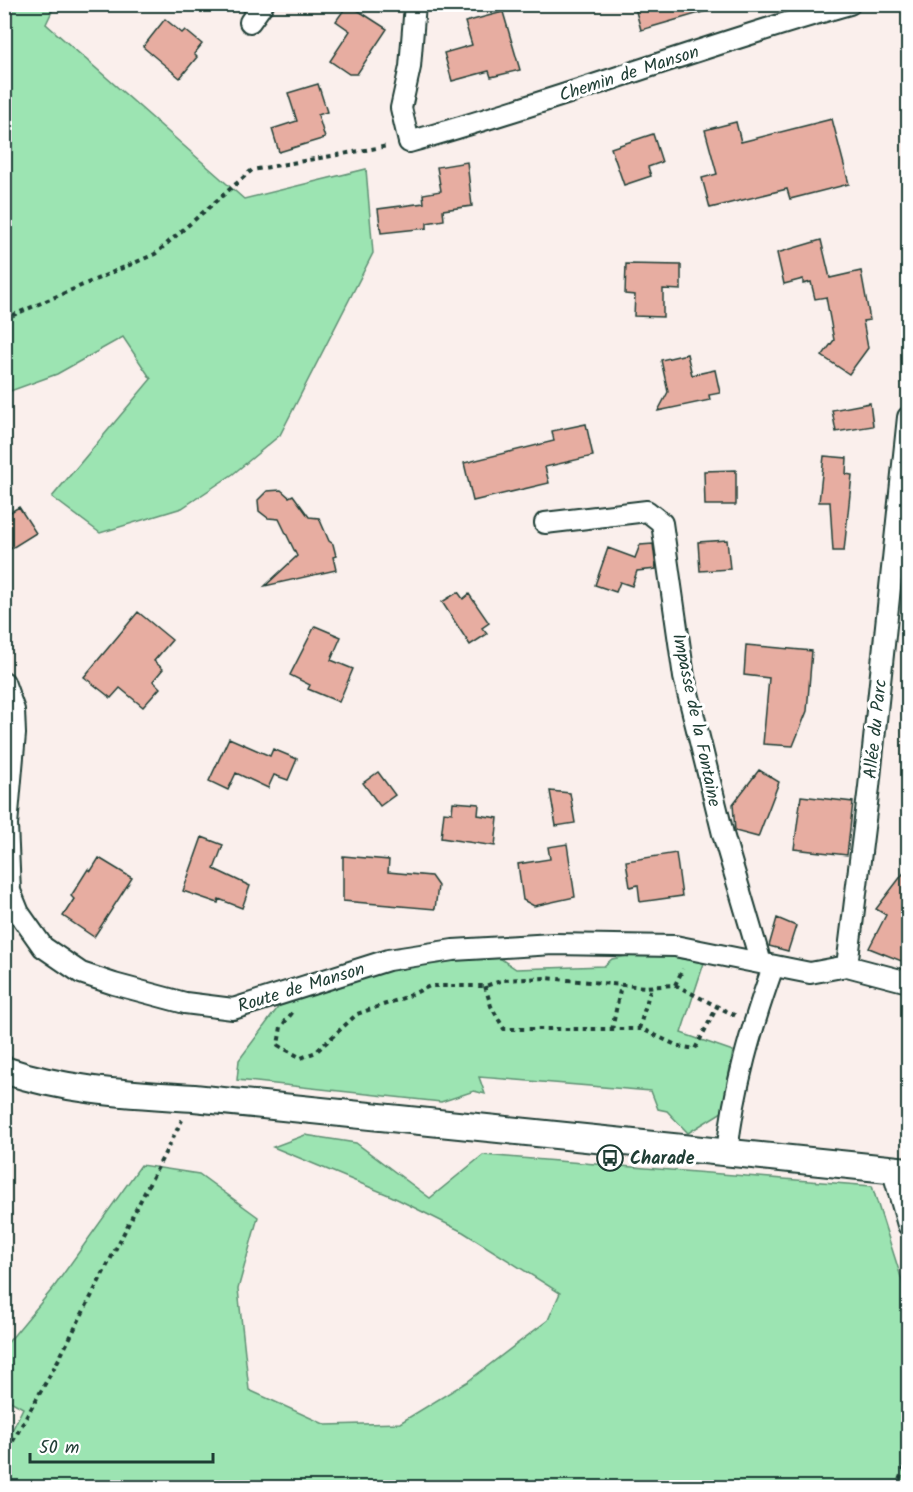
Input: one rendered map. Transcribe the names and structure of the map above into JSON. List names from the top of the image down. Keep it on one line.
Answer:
{"streets":{"street":["Chemin de Manson","Impasse de la Fontaine","Allée du Parc","Route de Manson"]},"crossings":[["Impasse de la Fontaine","Route de Manson"]],"places":{"bus stop":["Charade"]},"scale_bar":"50 m"}
